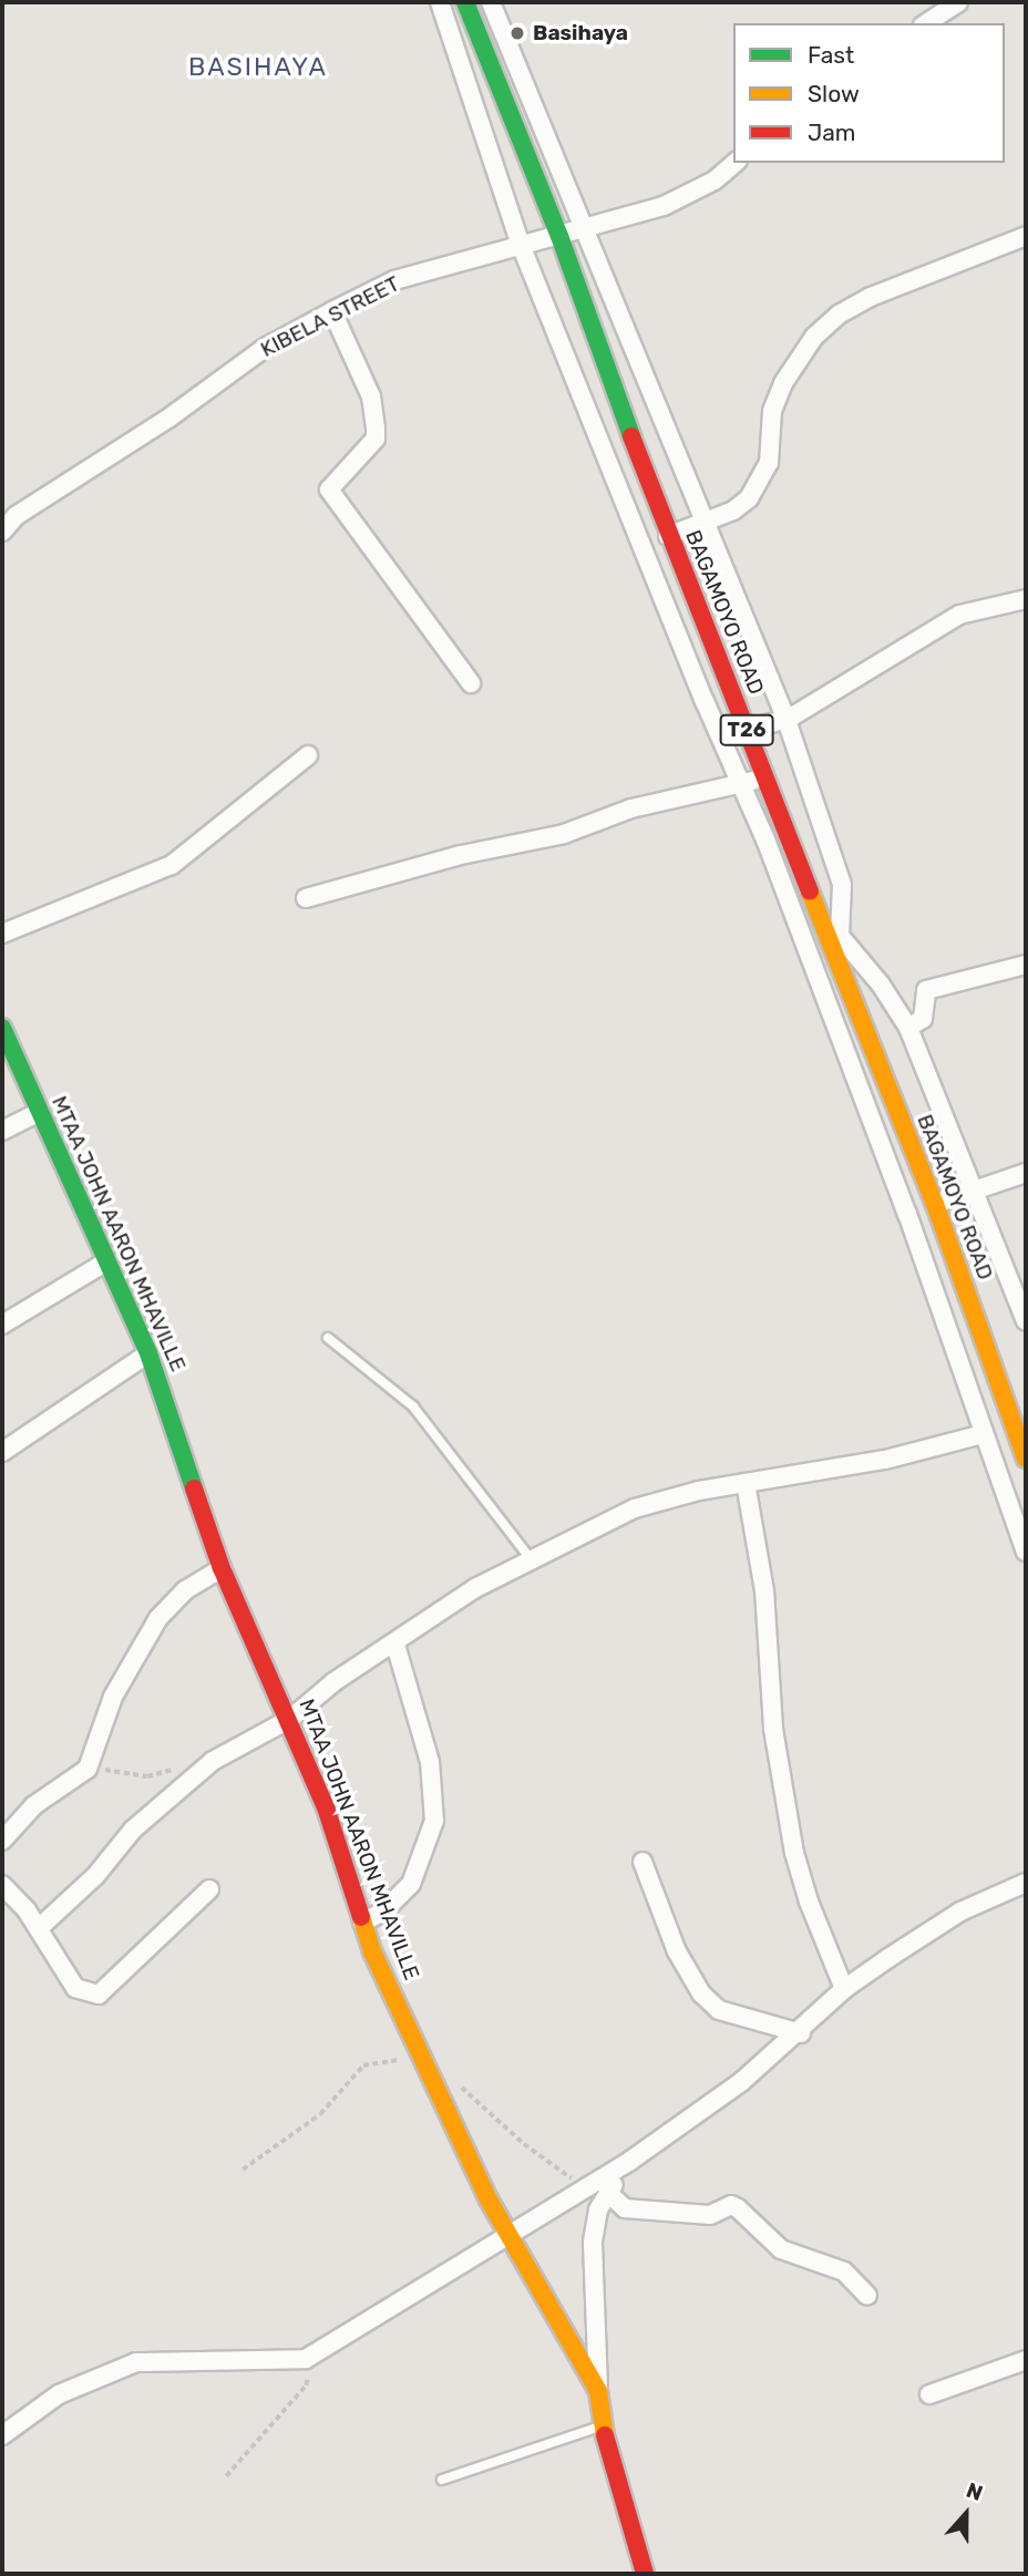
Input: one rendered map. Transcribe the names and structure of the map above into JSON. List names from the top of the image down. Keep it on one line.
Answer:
{"streets":{"main road":["BAGAMOYO ROAD","T26","MTAA JOHN AARON MHAVILLE"],"street":["KIBELA STREET"]},"crossings":[["KIBELA STREET","BAGAMOYO ROAD"]],"districts":["BASIHAYA"],"places":["Basihaya"],"legend":["Fast","Slow","Jam"],"north":"top"}
